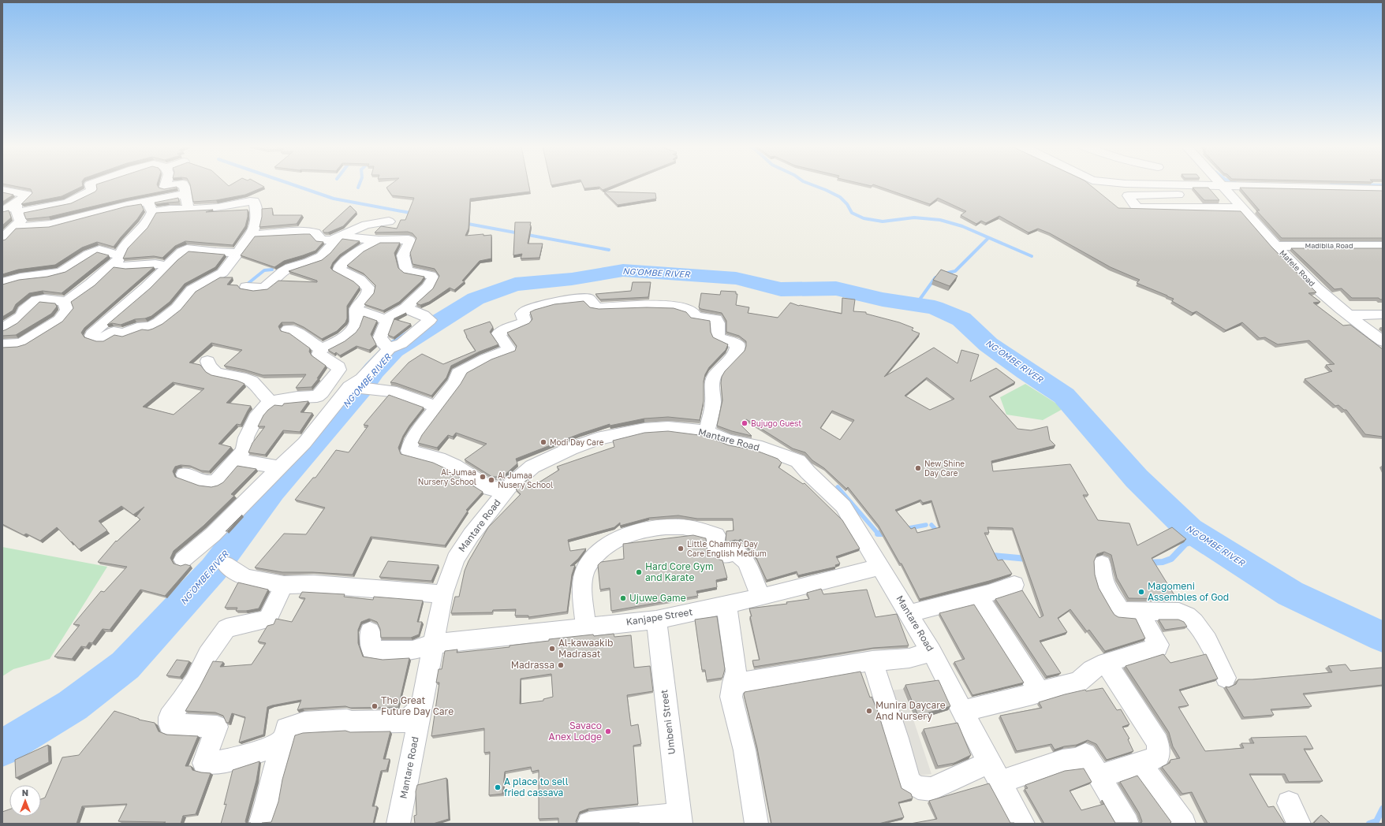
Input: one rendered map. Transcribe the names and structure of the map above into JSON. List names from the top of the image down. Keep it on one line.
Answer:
{"streets":{"street":["Madibila Road","Mafele Road","Mantare Road","Kanjape Street","Umbeni Street"]},"crossings":[["Madibila Road","Mafele Road"],["Mantare Road","Kanjape Street"],["Kanjape Street","Umbeni Street"]],"water":["NG'OMBE RIVER"],"places":["Bujugo Guest","Modi Day Care","New Shine Day Care","Al-Jumaa Nursery School","Al Jumaa Nusery School","Little Chammy Day Care English Medium","Hard Core Gym and Karate","Magomeni Assembles of God","Ujuwe Game","Al-kawaakib Madrasat","Madrassa","The Great Future Day Care","Munira Daycare And Nursery","Savaco Anex Lodge","A place to sell fried cassava"],"north":"top"}
